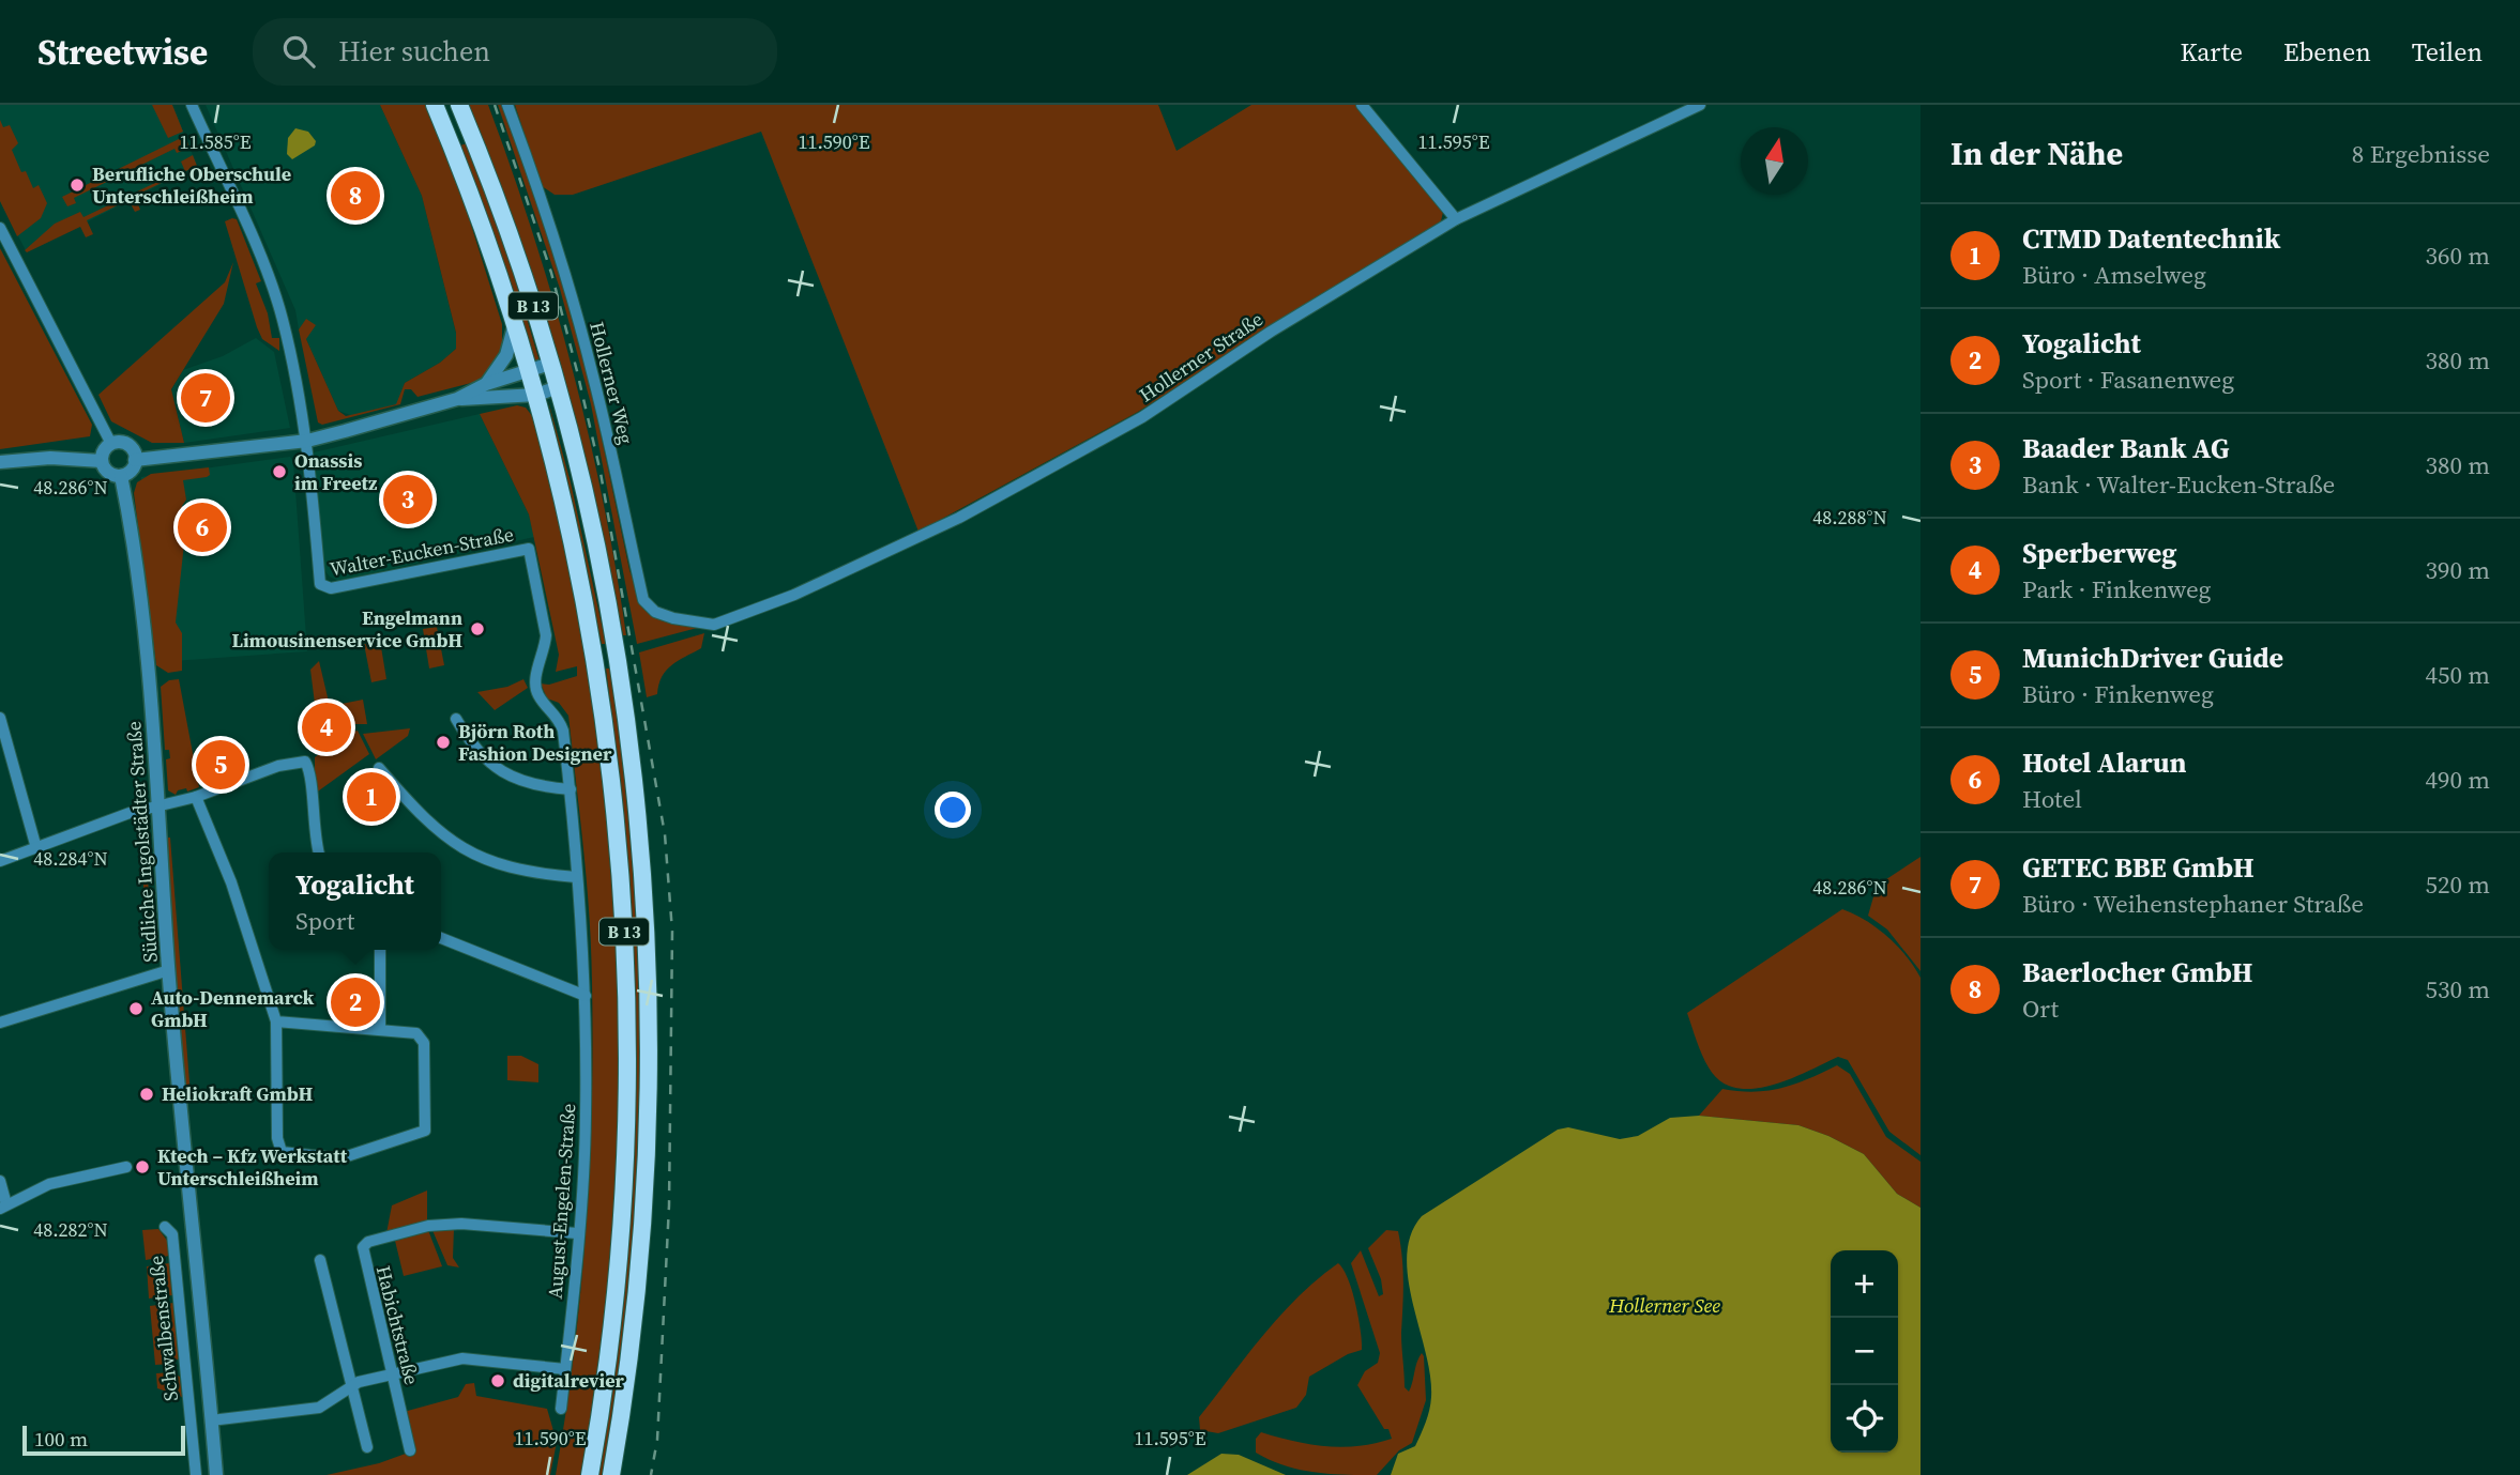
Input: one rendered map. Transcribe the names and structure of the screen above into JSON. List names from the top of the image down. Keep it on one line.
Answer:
{"streets":{"main road":["B 13"],"street":["Hollerner Straße","Hollerner Weg","Walter-Eucken-Straße","Südliche Ingolstädter Straße","August-Engelen-Straße","Habichtstraße","Schwalbenstraße"]},"crossings":[["Hollerner Straße","Hollerner Weg"],["Walter-Eucken-Straße","August-Engelen-Straße"],["August-Engelen-Straße","Habichtstraße"]],"water":["Hollerner See"],"places":["Berufliche Oberschule Unterschleißheim","Onassis im Freetz","Engelmann Limousinenservice GmbH","Björn Roth Fashion Designer","Auto-Dennemarck GmbH","Heliokraft GmbH","Ktech – Kfz Werkstatt Unterschleißheim","digitalrevier"],"scale_bar":"100 m","north":"top","page":{"header":"Streetwise","search":"Hier suchen","nav":["Karte","Ebenen","Teilen"],"heading":["In der Nähe","8 Ergebnisse"],"pins":["8","7","3","6","4","5","1","2"],"list":[{"mark":"1","name":"CTMD Datentechnik","note":"Büro · Amselweg","value":"360 m"},{"mark":"2","name":"Yogalicht","note":"Sport · Fasanenweg","value":"380 m"},{"mark":"3","name":"Baader Bank AG","note":"Bank · Walter-Eucken-Straße","value":"380 m"},{"mark":"4","name":"Sperberweg","note":"Park · Finkenweg","value":"390 m"},{"mark":"5","name":"MunichDriver Guide","note":"Büro · Finkenweg","value":"450 m"},{"mark":"6","name":"Hotel Alarun","note":"Hotel","value":"490 m"},{"mark":"7","name":"GETEC BBE GmbH","note":"Büro · Weihenstephaner Straße","value":"520 m"},{"mark":"8","name":"Baerlocher GmbH","note":"Ort","value":"530 m"}],"popup":["Yogalicht","Sport"],"map_buttons":["+","−"],"scale":"100 m"},"coordinates":["11.585°E","11.590°E","11.595°E","48.286°N","48.288°N","48.284°N","48.282°N"]}
